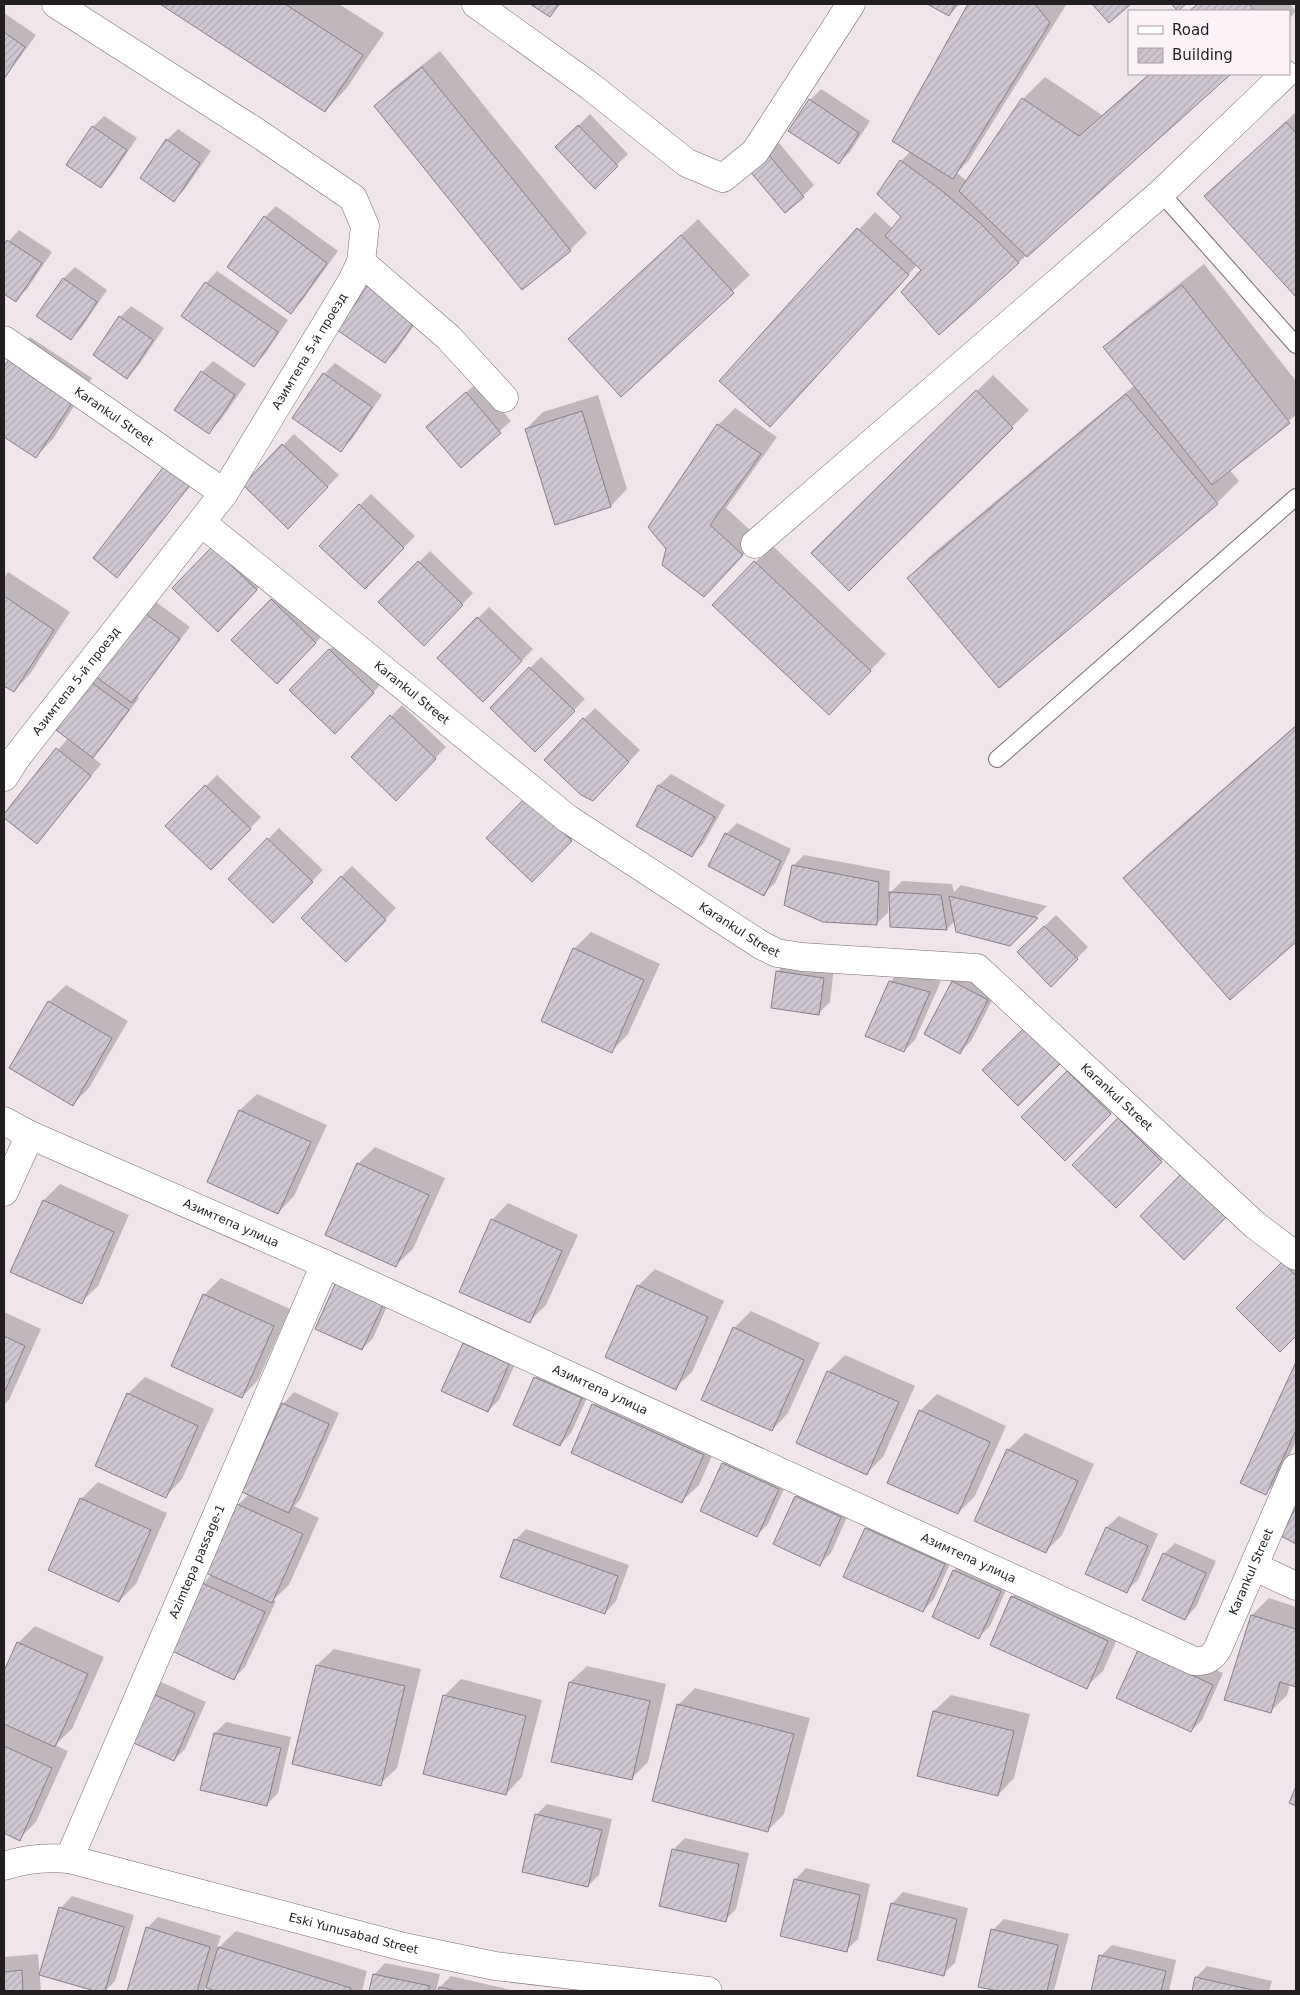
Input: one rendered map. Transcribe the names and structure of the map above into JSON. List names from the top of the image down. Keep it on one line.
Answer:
{"streets":{"street":["Азимтепа 5-й проезд","Karankul Street","Азимтепа улица","Azimtepa passage-1","Eski Yunusabad Street"]},"crossings":[["Азимтепа 5-й проезд","Karankul Street"],["Karankul Street","Азимтепа улица"],["Азимтепа улица","Azimtepa passage-1"],["Azimtepa passage-1","Eski Yunusabad Street"]],"legend":["Road","Building"]}
